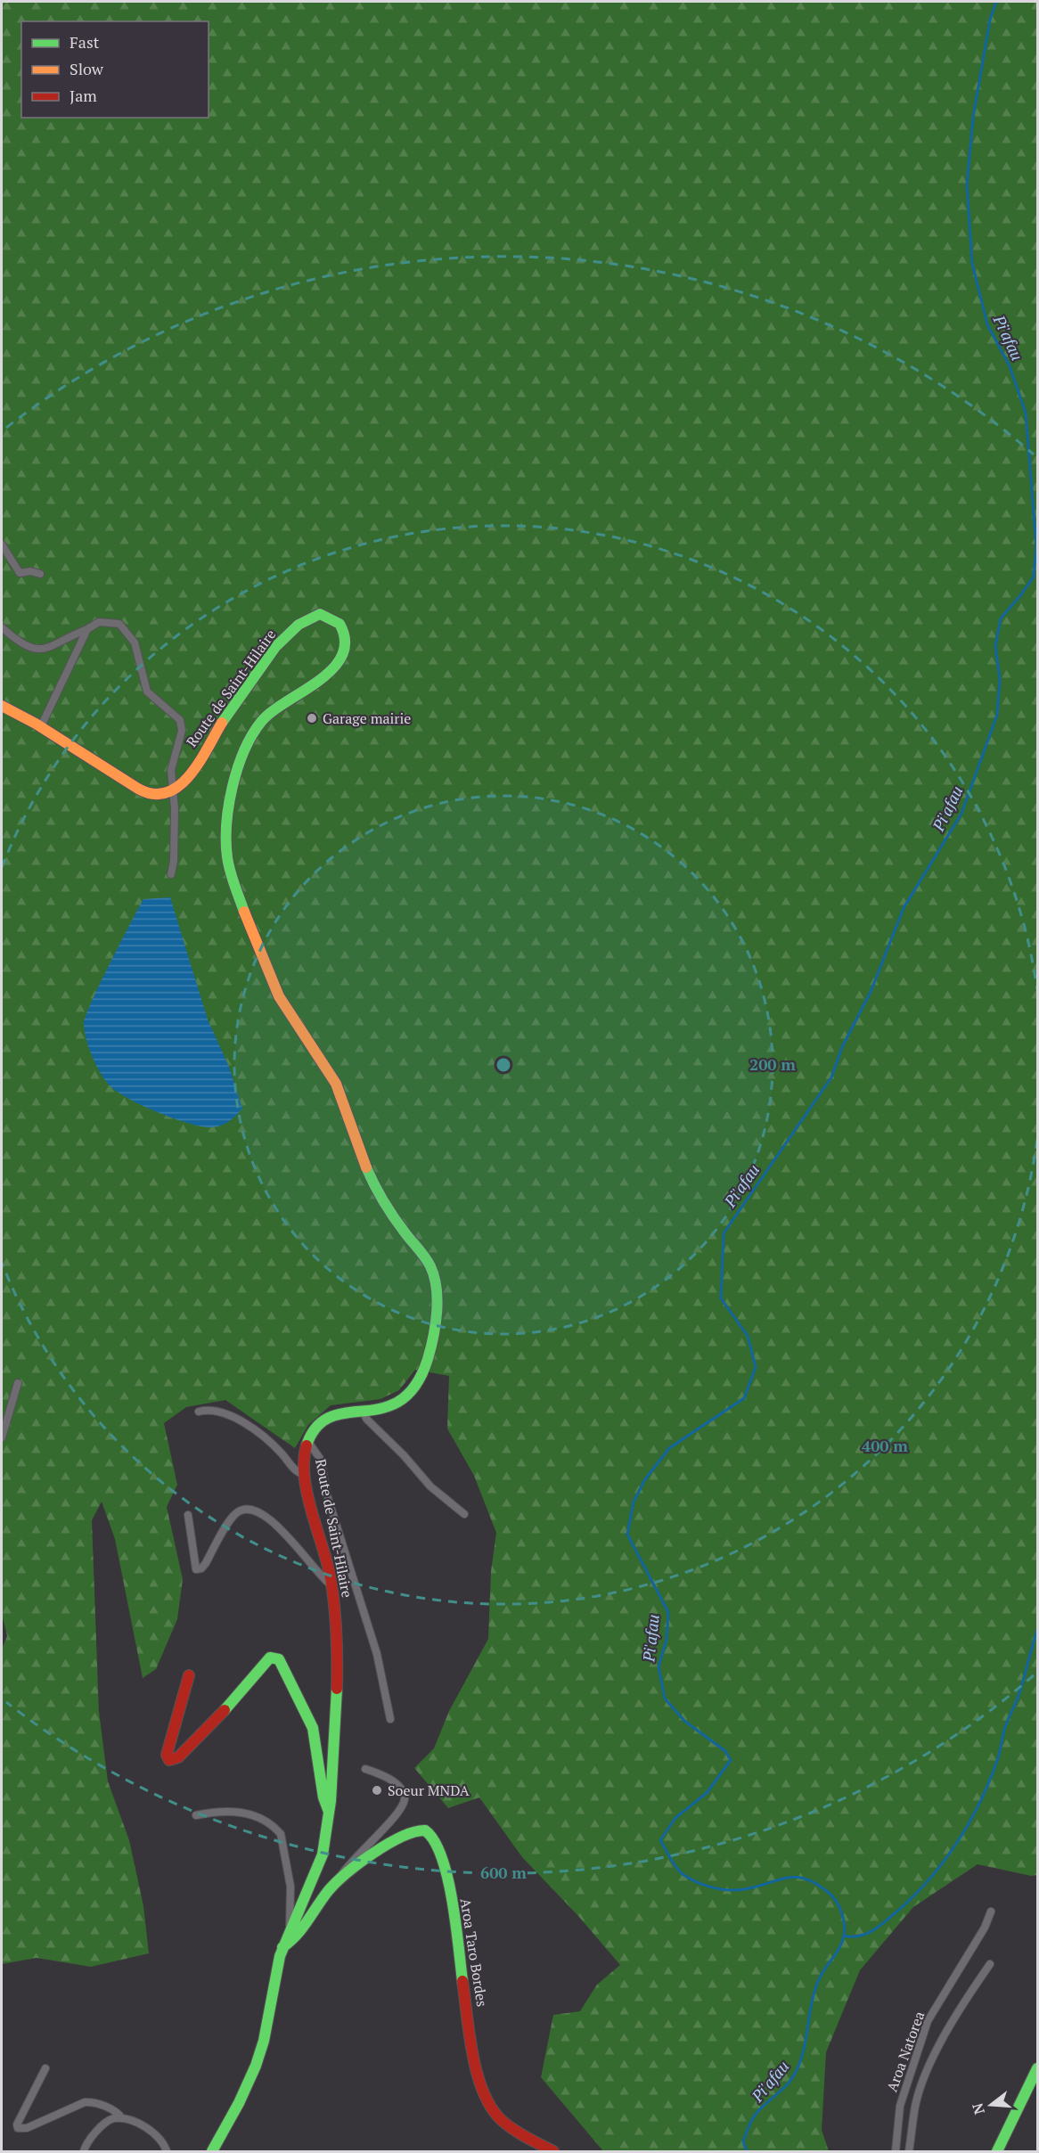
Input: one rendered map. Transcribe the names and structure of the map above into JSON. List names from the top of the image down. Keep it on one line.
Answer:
{"streets":{"street":["Route de Saint-Hilaire","Aroa Taro Bordes","Aroa Natorea"]},"crossings":[["Route de Saint-Hilaire","Aroa Taro Bordes"]],"water":["Pi'afau"],"places":["Garage mairie","Soeur MNDA"],"legend":["Fast","Slow","Jam"],"north":"left","rings":["200 m","400 m","600 m"]}
